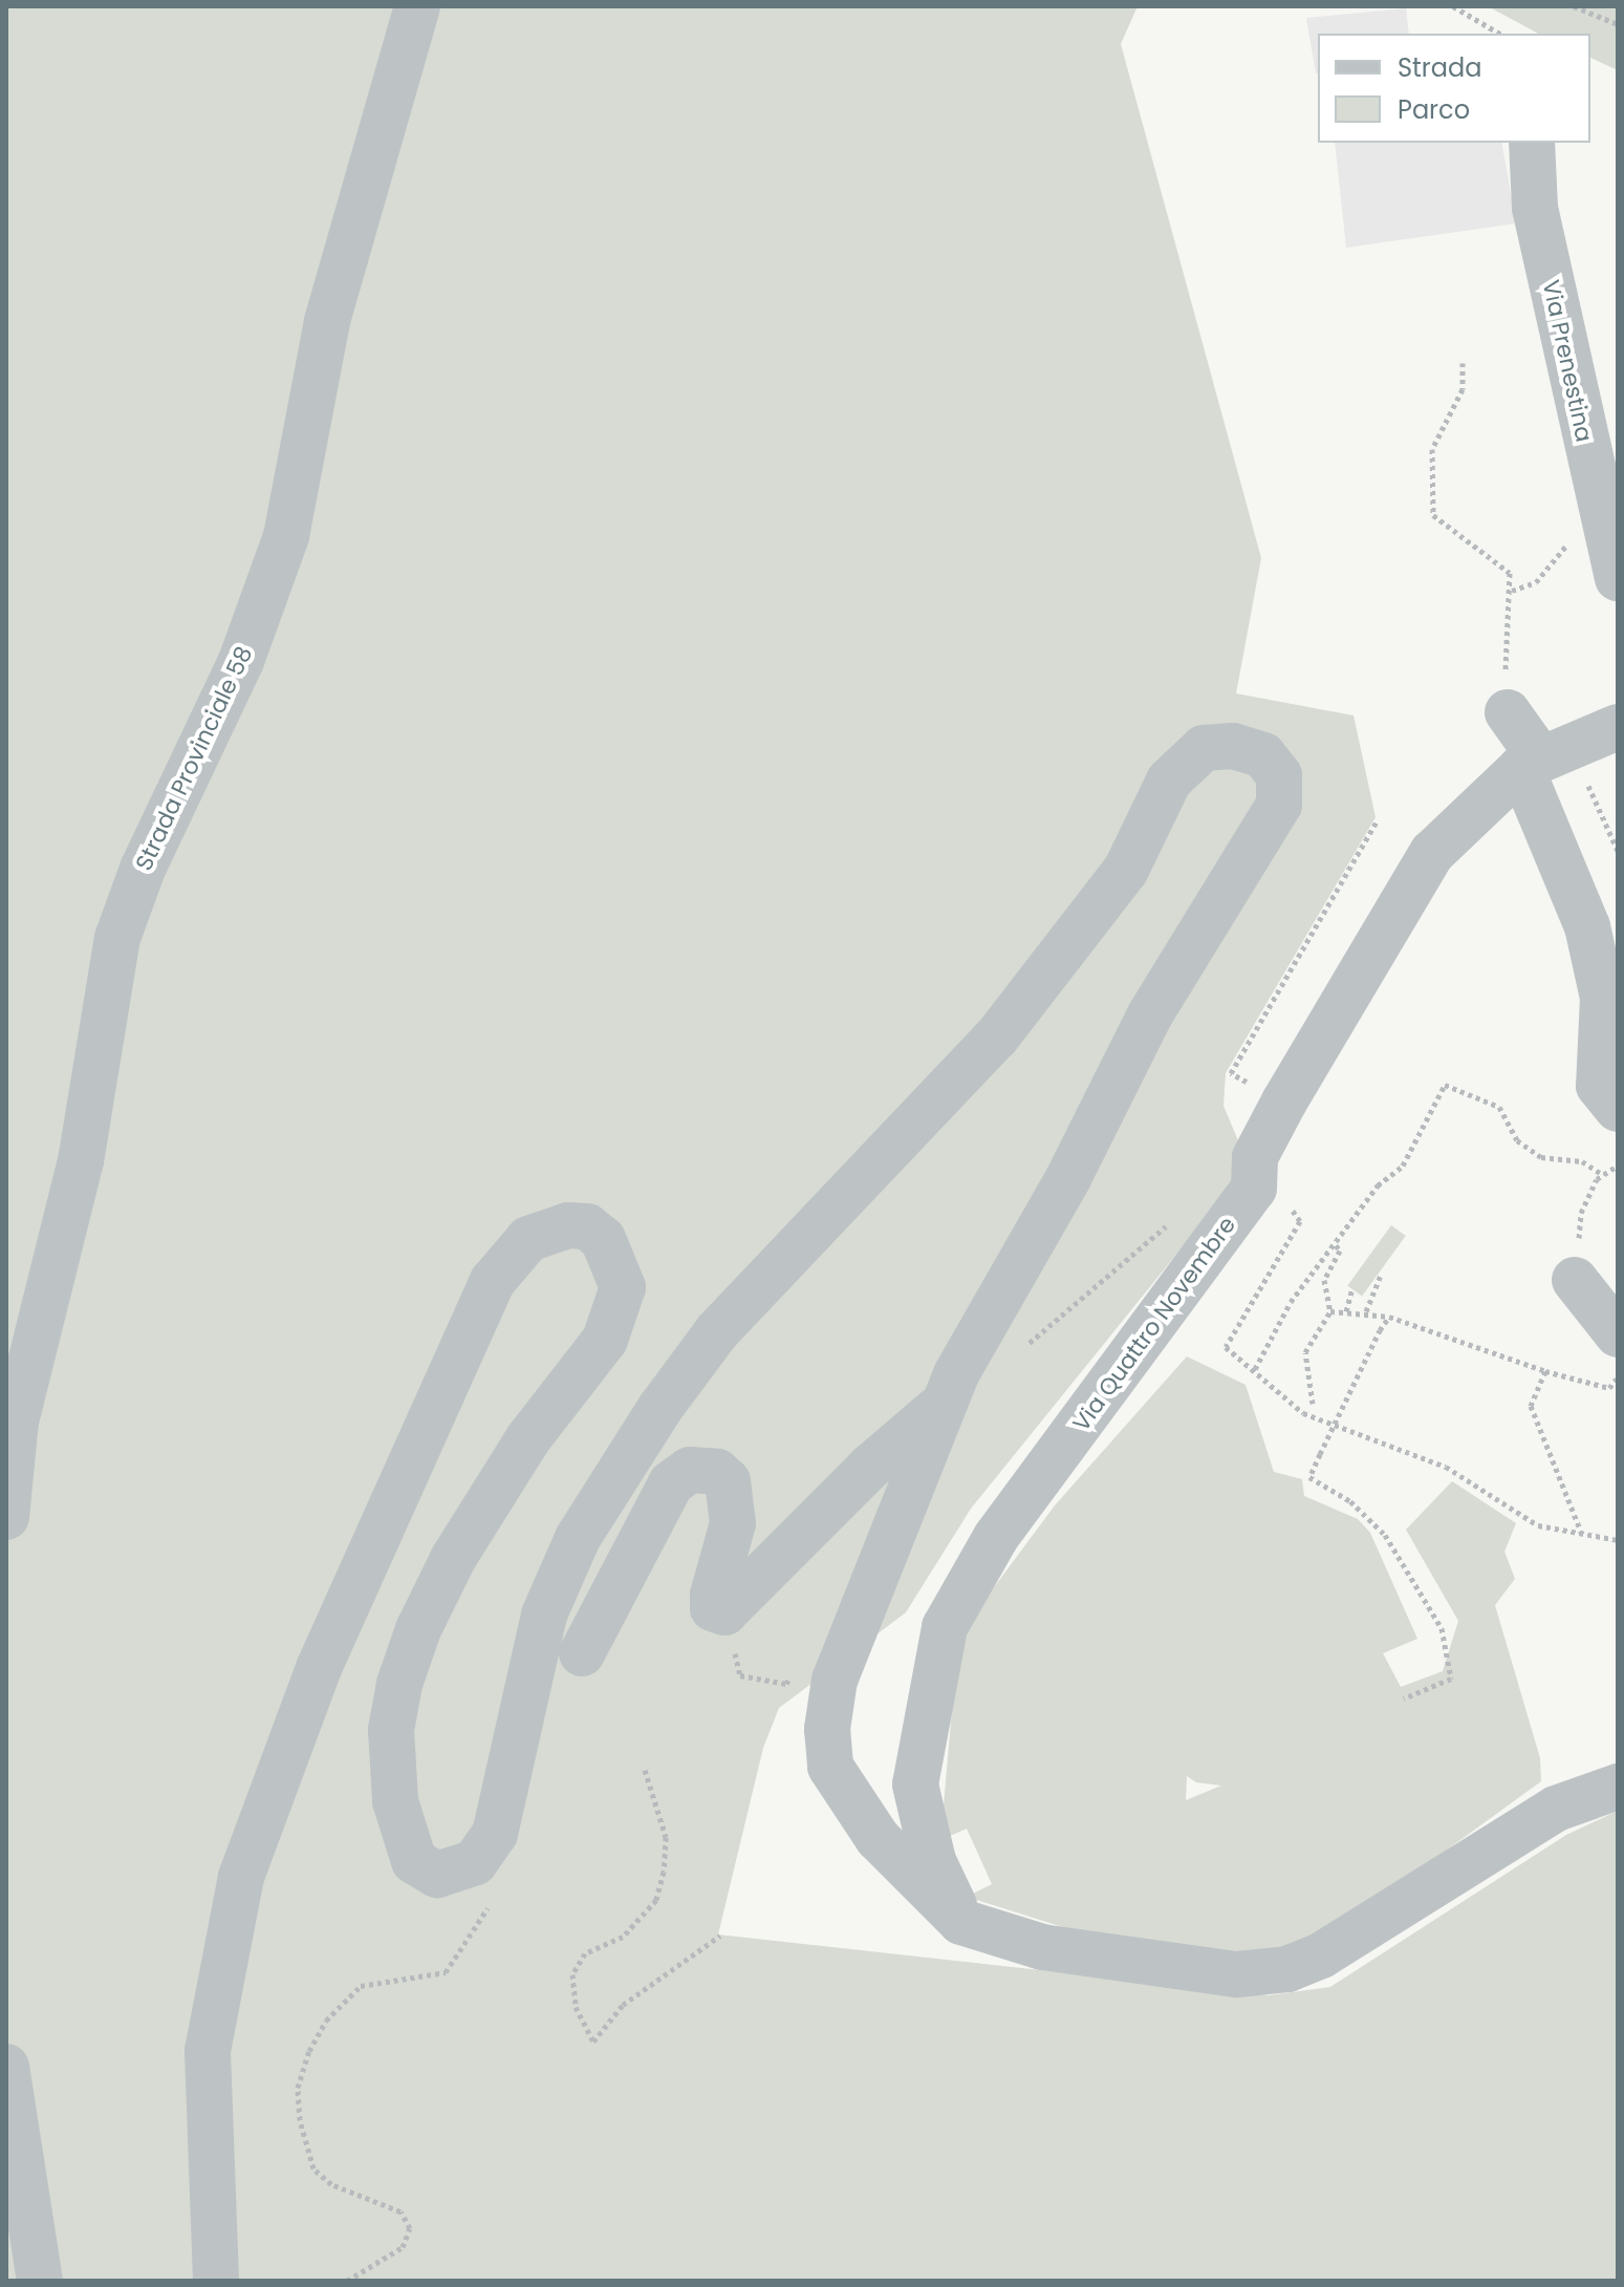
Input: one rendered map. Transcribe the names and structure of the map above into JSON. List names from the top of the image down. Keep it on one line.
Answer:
{"streets":{"street":["Via Prenestina","Strada Provinciale 58","Via Quattro Novembre"]},"legend":["Strada","Parco"]}
